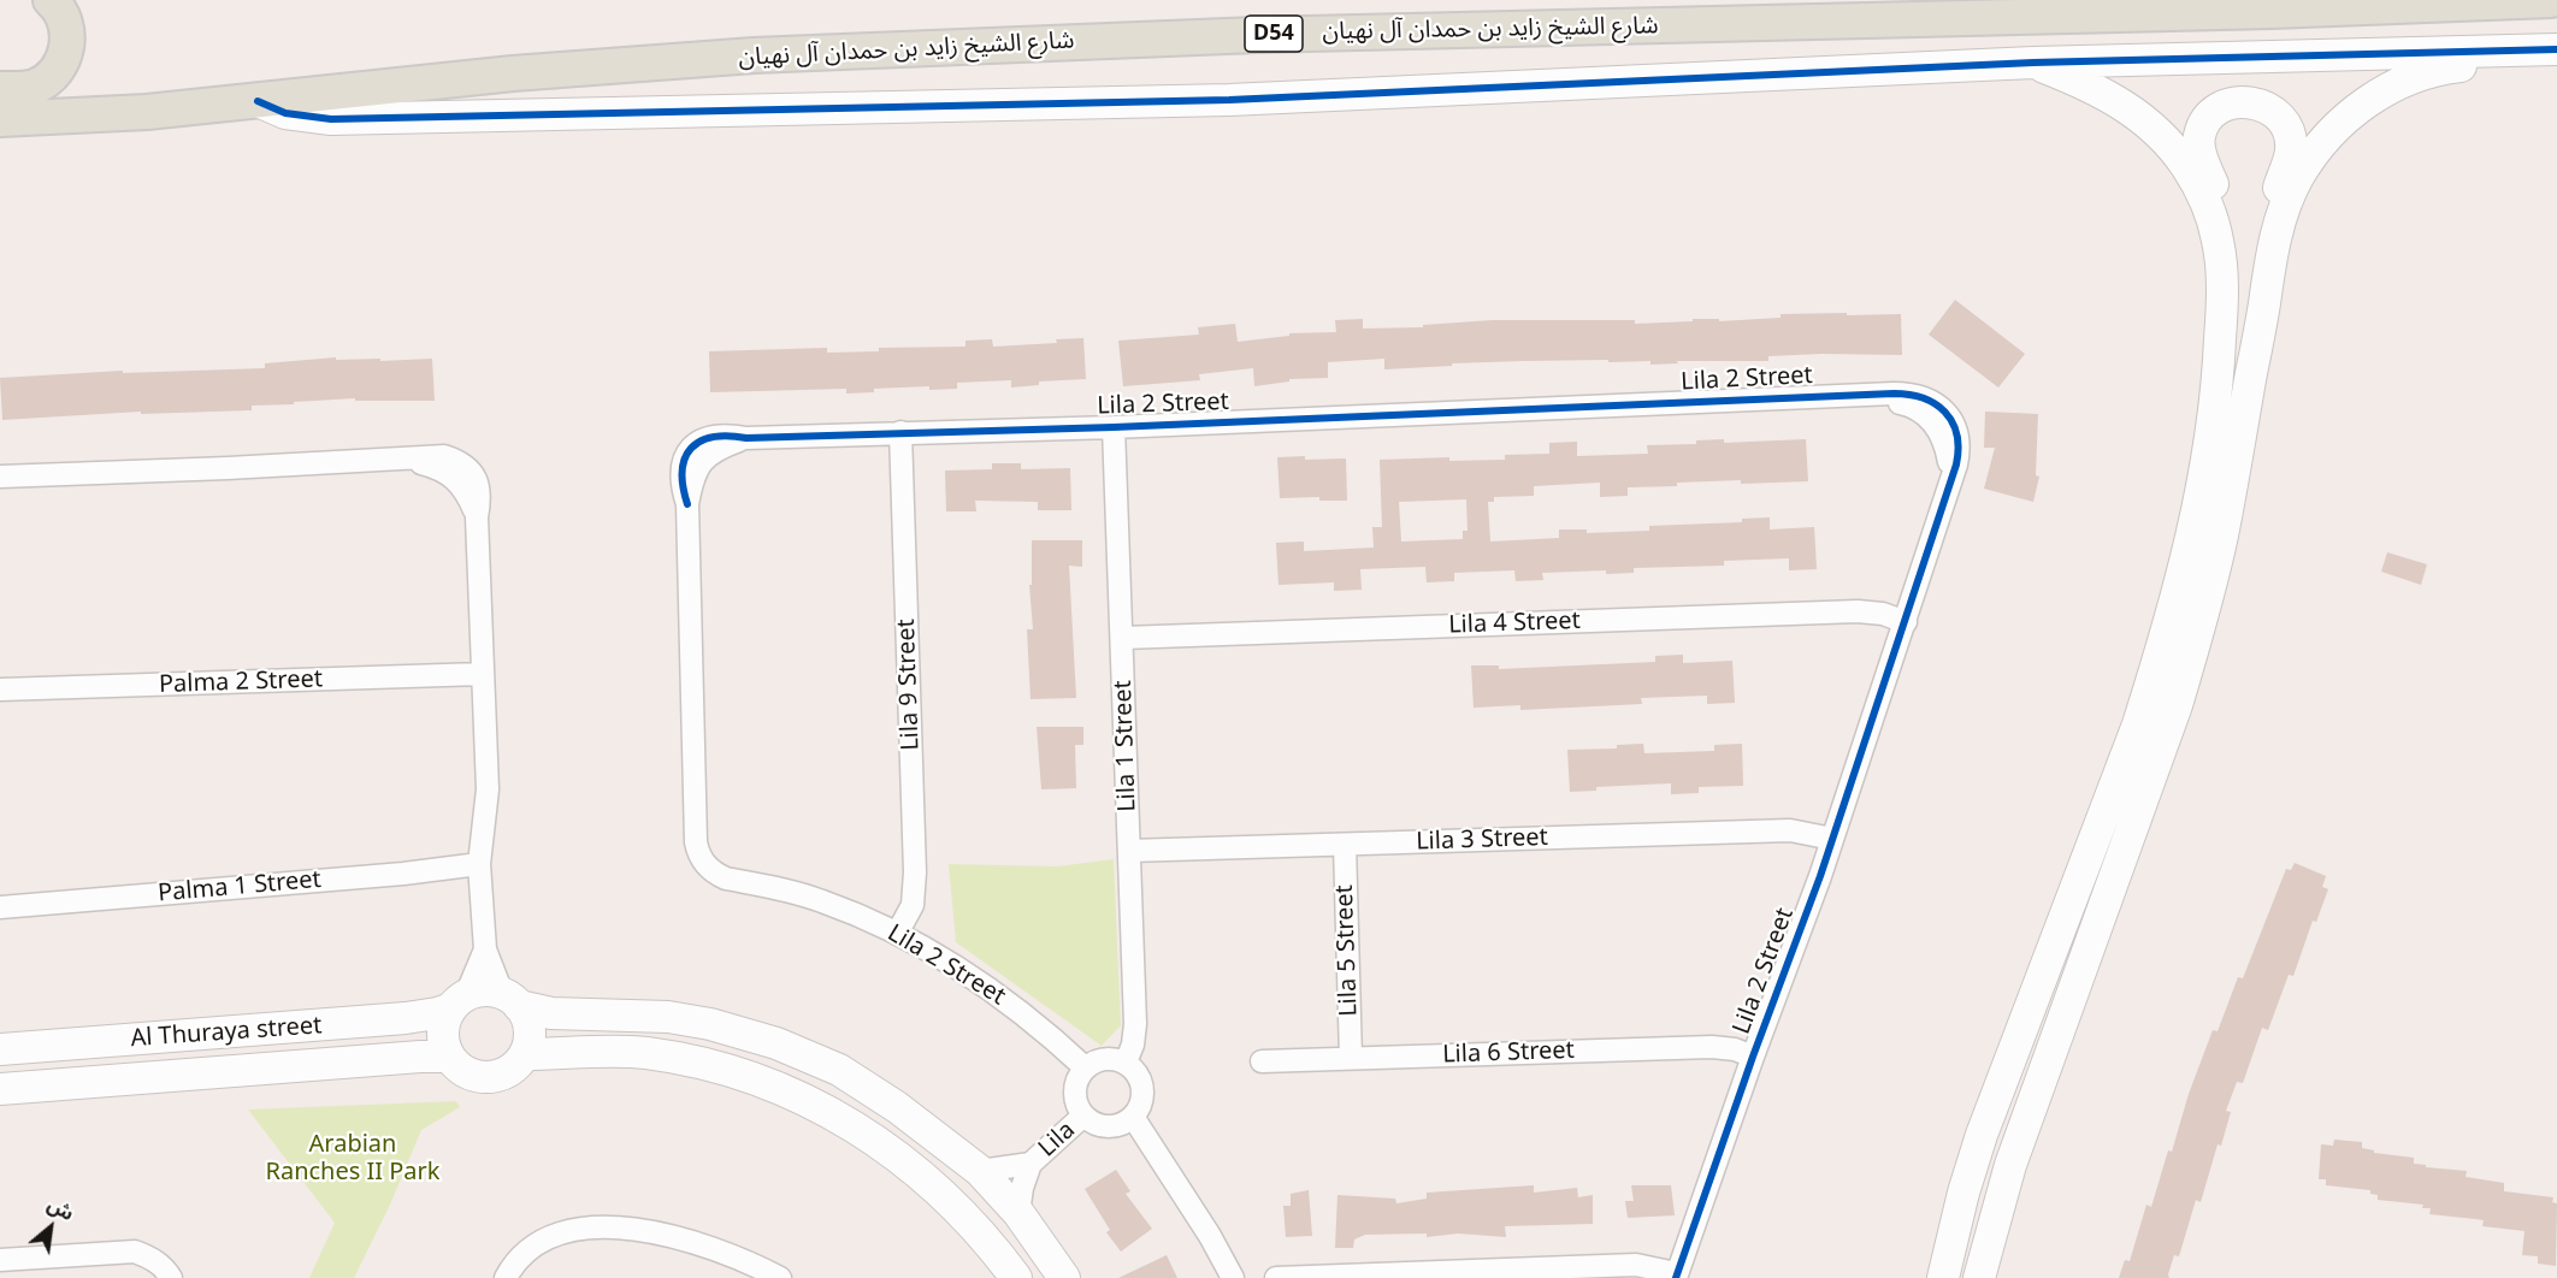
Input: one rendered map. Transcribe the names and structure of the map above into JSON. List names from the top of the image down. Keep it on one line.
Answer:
{"streets":{"main road":["شارع الشيخ زايد بن حمدان آل نهيان","D54"],"street":["Lila 2 Street","Lila 4 Street","Palma 2 Street","Lila 9 Street","Lila 1 Street","Lila 3 Street","Palma 1 Street","Lila 5 Street","Al Thuraya street","Lila 6 Street","Lila"]},"crossings":[["Lila 2 Street","Lila 4 Street"],["Lila 2 Street","Lila 9 Street"],["Lila 2 Street","Lila 1 Street"],["Lila 2 Street","Lila 3 Street"],["Lila 2 Street","Lila 6 Street"],["Lila 2 Street","Lila"],["Lila 4 Street","Lila 1 Street"],["Lila 1 Street","Lila 3 Street"],["Lila 1 Street","Lila"],["Lila 3 Street","Lila 5 Street"],["Lila 5 Street","Lila 6 Street"]],"parks":["Arabian Ranches II Park"],"north":"top right"}
